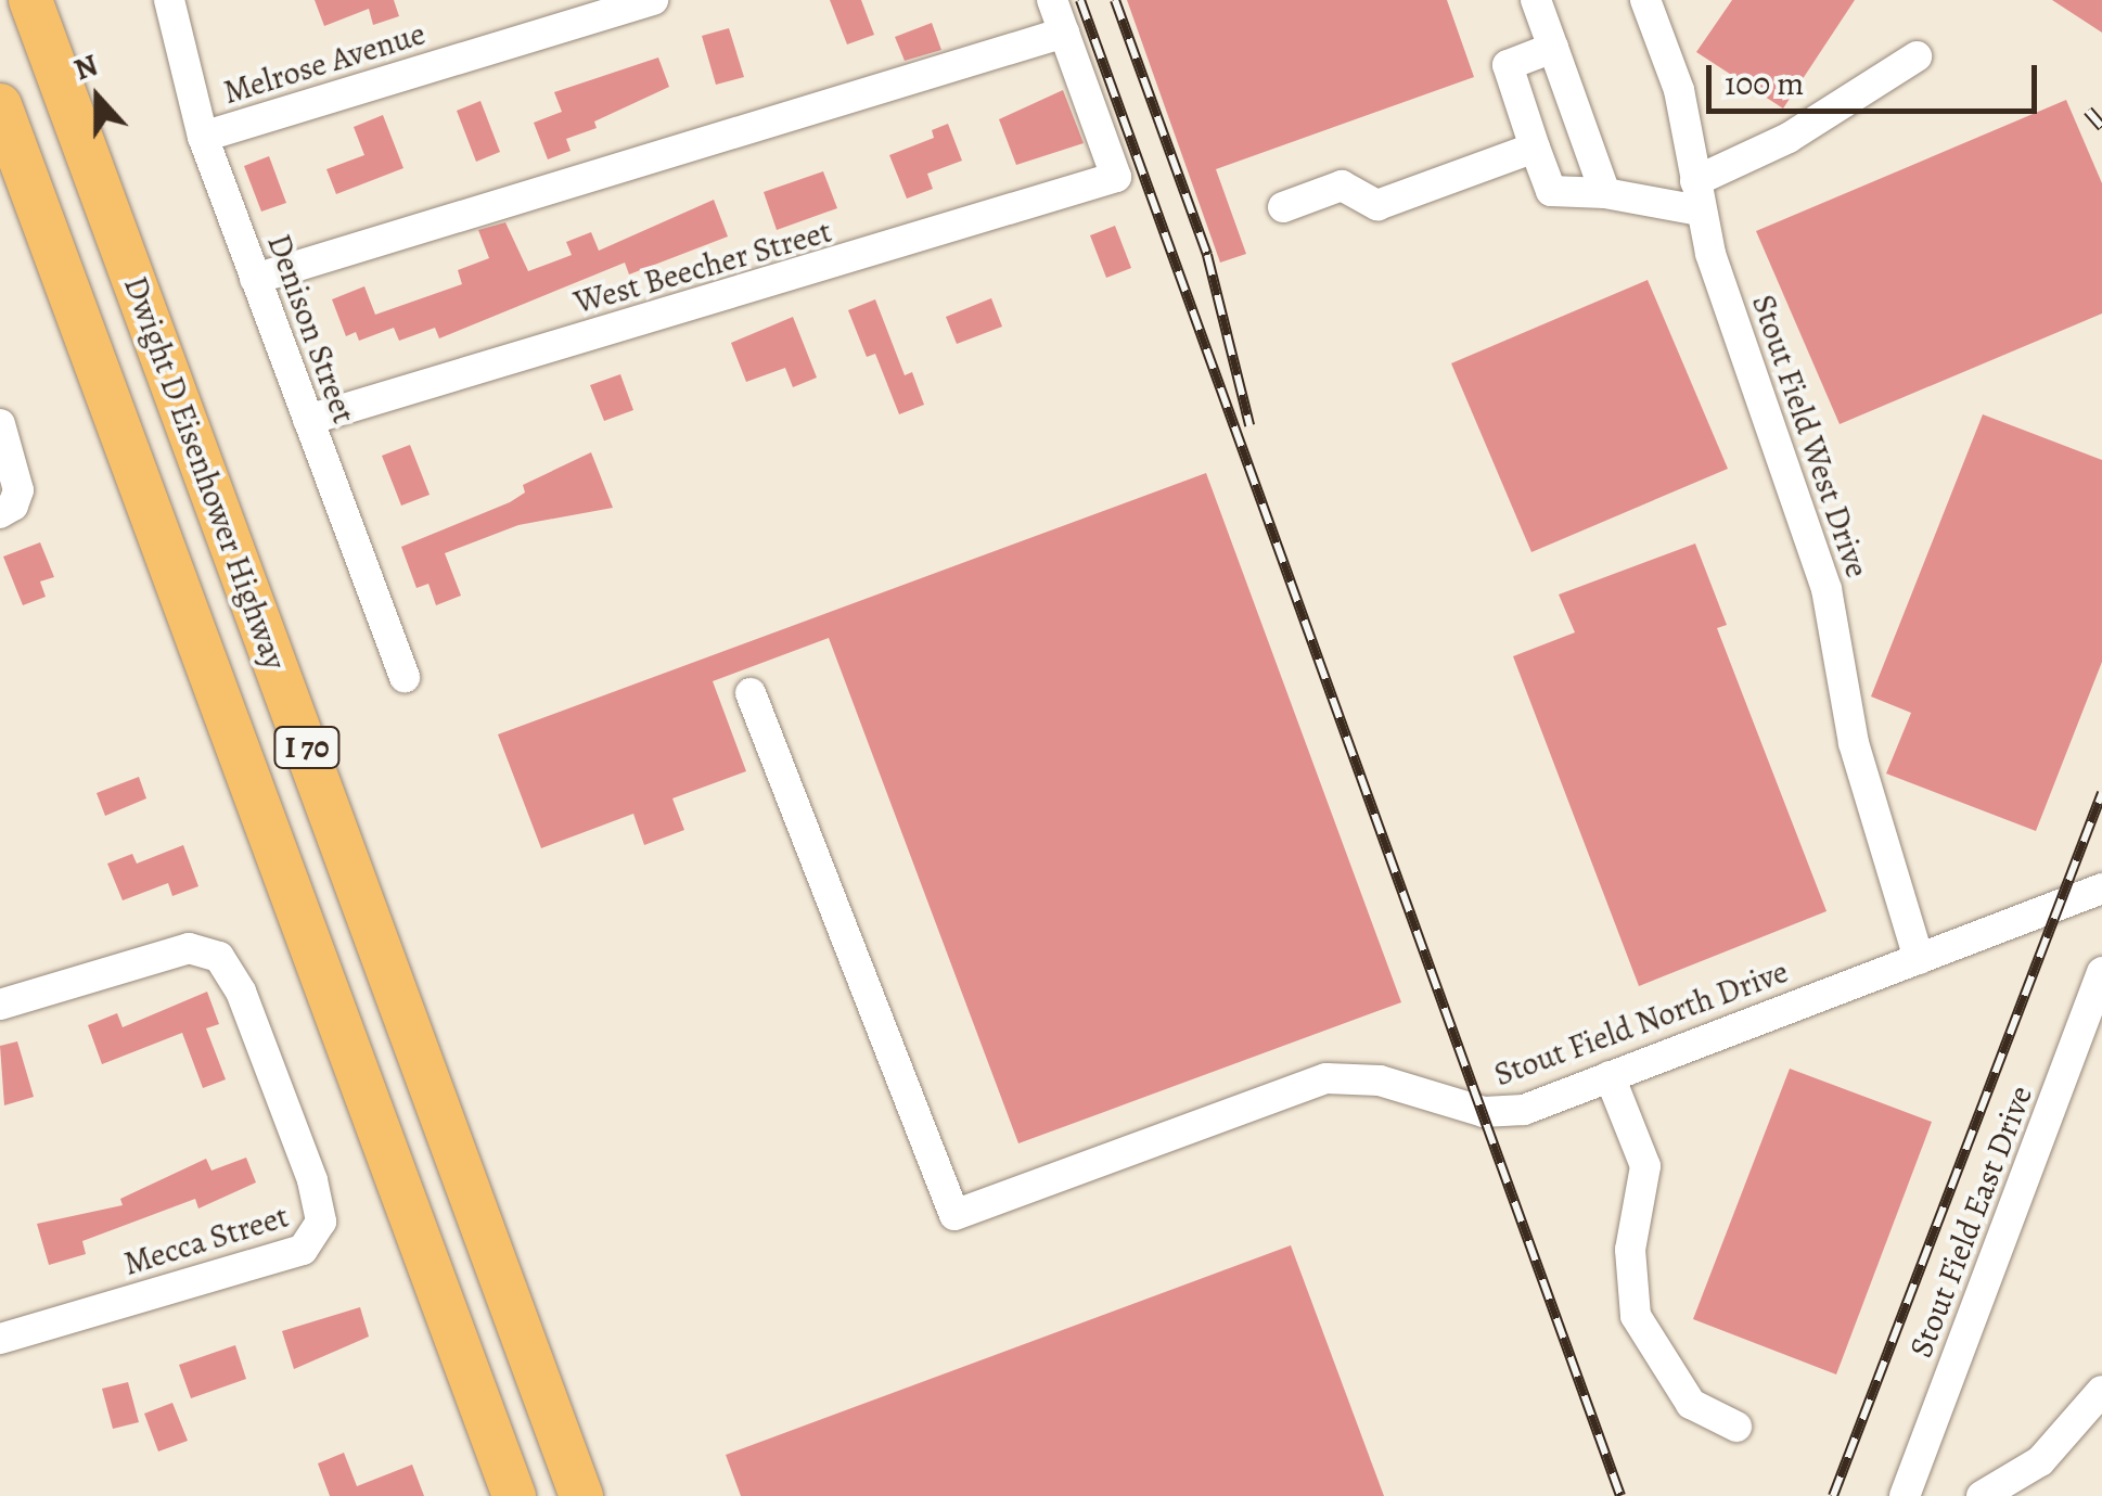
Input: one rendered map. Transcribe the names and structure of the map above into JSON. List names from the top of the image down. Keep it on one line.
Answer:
{"streets":{"highway":["Dwight D Eisenhower Highway","I 70"],"street":["Melrose Avenue","West Beecher Street","Denison Street","Stout Field West Drive","Stout Field North Drive","Stout Field East Drive","Mecca Street"]},"crossings":[["Melrose Avenue","Denison Street"],["West Beecher Street","Denison Street"],["Stout Field West Drive","Stout Field North Drive"]],"scale_bar":"100 m","north":"top"}
